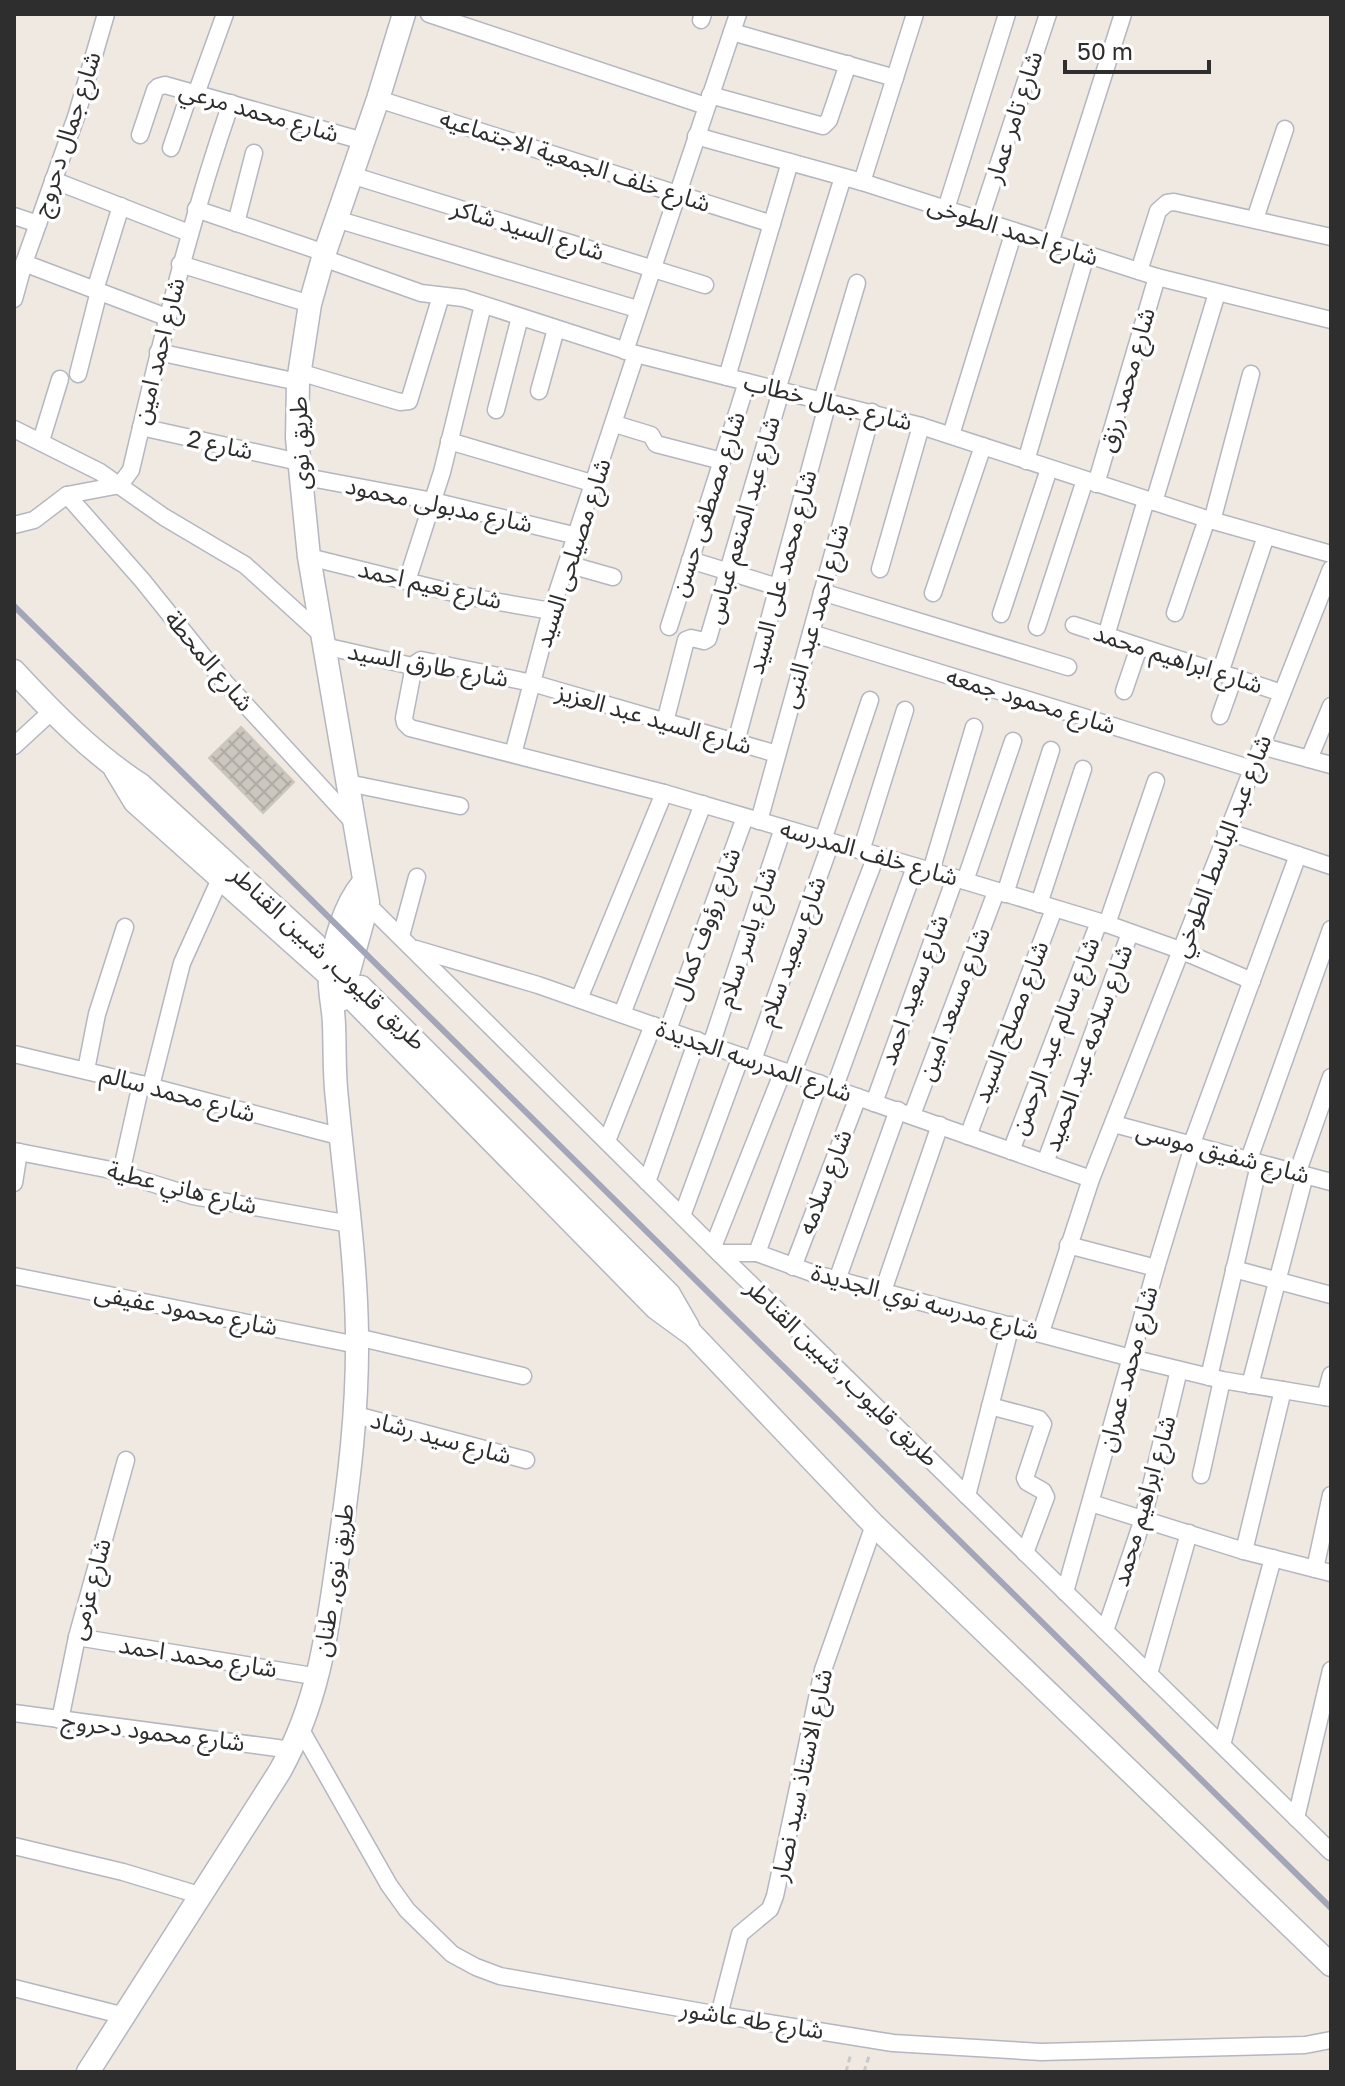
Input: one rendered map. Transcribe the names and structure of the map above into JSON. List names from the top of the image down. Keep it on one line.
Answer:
{"streets":{"main road":["طريق نوى","طريق قليوب, شبين القناطر","طريق نوى, طنان"],"street":["شارع محمد مرعي","شارع تامر عمار","شارع جمال دحروج","شارع خلف الجمعية الاجتماعيه","شارع السيد شاكر","شارع احمد الطوخى","شارع احمد امين","شارع محمد رزق","شارع جمال خطاب","شارع 2","شارع مصطفى حسن","شارع مدبولى محمود","شارع عبد المنعم عباس","شارع مصيلحى السيد","شارع محمد على السيد","شارع نعيم احمد","شارع احمد عبد النبى","شارع ابراهيم محمد","شارع المحطة","شارع طارق السيد","شارع محمود جمعه","شارع السيد عبد العزيز","شارع عبد الباسط الطوخي","شارع خلف المدرسه","شارع رؤوف كمال","شارع ياسر سلام","شارع سعيد سلام","شارع سعيد احمد","شارع مسعد امين","شارع مصلح السيد","شارع سالم عبد الرحمن","شارع سلامه عبد الحميد","شارع المدرسه الجديدة","شارع محمد سالم","شارع شفيق موسى","شارع سلامه","شارع هاني عطية","شارع مدرسه نوي الجديدة","شارع محمود عفيفى","شارع محمد عمران","شارع سيد رشاد","شارع عزمى","شارع محمد احمد","شارع محمود دحروج","شارع الاستاذ سيد نصار","شارع طه عاشور"]},"crossings":[["شارع محمد مرعي","شارع احمد امين"],["شارع محمد مرعي","طريق نوى"],["شارع تامر عمار","شارع احمد الطوخى"],["شارع خلف الجمعية الاجتماعيه","طريق نوى"],["شارع خلف الجمعية الاجتماعيه","شارع مصيلحى السيد"],["شارع السيد شاكر","طريق نوى"],["شارع السيد شاكر","شارع مصيلحى السيد"],["شارع احمد الطوخى","شارع محمد رزق"],["شارع احمد الطوخى","شارع عبد المنعم عباس"],["شارع احمد الطوخى","شارع مصيلحى السيد"],["شارع احمد امين","شارع جمال خطاب"],["شارع احمد امين","شارع 2"],["شارع محمد رزق","شارع جمال خطاب"],["شارع جمال خطاب","طريق نوى"],["شارع جمال خطاب","شارع مصطفى حسن"],["شارع جمال خطاب","شارع عبد المنعم عباس"],["شارع جمال خطاب","شارع مصيلحى السيد"],["شارع جمال خطاب","شارع محمد على السيد"],["شارع جمال خطاب","شارع احمد عبد النبى"],["طريق نوى","شارع 2"],["طريق نوى","شارع مدبولى محمود"],["طريق نوى","شارع نعيم احمد"],["طريق نوى","شارع المحطة"],["طريق نوى","شارع طارق السيد"],["طريق نوى","طريق قليوب, شبين القناطر"],["طريق نوى","طريق نوى, طنان"],["شارع 2","شارع مدبولى محمود"],["شارع مدبولى محمود","شارع مصيلحى السيد"],["شارع عبد المنعم عباس","شارع السيد عبد العزيز"],["شارع مصيلحى السيد","شارع نعيم احمد"],["شارع مصيلحى السيد","شارع طارق السيد"],["شارع مصيلحى السيد","شارع السيد عبد العزيز"],["شارع مصيلحى السيد","شارع خلف المدرسه"],["شارع محمد على السيد","شارع السيد عبد العزيز"],["شارع احمد عبد النبى","شارع محمود جمعه"],["شارع احمد عبد النبى","شارع السيد عبد العزيز"],["شارع احمد عبد النبى","شارع خلف المدرسه"],["شارع احمد عبد النبى","شارع رؤوف كمال"],["شارع ابراهيم محمد","شارع عبد الباسط الطوخي"],["شارع ابراهيم محمد","طريق قليوب, شبين القناطر"],["شارع ابراهيم محمد","شارع مدرسه نوي الجديدة"],["شارع طارق السيد","شارع السيد عبد العزيز"],["شارع طارق السيد","شارع خلف المدرسه"],["شارع محمود جمعه","شارع عبد الباسط الطوخي"],["شارع عبد الباسط الطوخي","شارع خلف المدرسه"],["شارع عبد الباسط الطوخي","شارع المدرسه الجديدة"],["شارع عبد الباسط الطوخي","شارع شفيق موسى"],["شارع عبد الباسط الطوخي","شارع مدرسه نوي الجديدة"],["شارع خلف المدرسه","شارع رؤوف كمال"],["شارع خلف المدرسه","شارع ياسر سلام"],["شارع خلف المدرسه","شارع سعيد سلام"],["شارع خلف المدرسه","شارع سعيد احمد"],["شارع خلف المدرسه","شارع مسعد امين"],["شارع خلف المدرسه","شارع مصلح السيد"],["شارع خلف المدرسه","شارع سالم عبد الرحمن"],["شارع خلف المدرسه","شارع سلامه عبد الحميد"],["شارع خلف المدرسه","شارع محمد عمران"],["شارع رؤوف كمال","طريق قليوب, شبين القناطر"],["شارع رؤوف كمال","شارع المدرسه الجديدة"],["شارع ياسر سلام","طريق قليوب, شبين القناطر"],["شارع ياسر سلام","شارع المدرسه الجديدة"],["شارع سعيد سلام","طريق قليوب, شبين القناطر"],["شارع سعيد سلام","شارع المدرسه الجديدة"],["طريق قليوب, شبين القناطر","شارع المدرسه الجديدة"],["طريق قليوب, شبين القناطر","شارع مدرسه نوي الجديدة"],["طريق قليوب, شبين القناطر","شارع محمد عمران"],["طريق قليوب, شبين القناطر","طريق نوى, طنان"],["طريق قليوب, شبين القناطر","شارع الاستاذ سيد نصار"],["شارع سعيد احمد","شارع المدرسه الجديدة"],["شارع مسعد امين","شارع المدرسه الجديدة"],["شارع مسعد امين","شارع مدرسه نوي الجديدة"],["شارع مصلح السيد","شارع المدرسه الجديدة"],["شارع سالم عبد الرحمن","شارع المدرسه الجديدة"],["شارع سلامه عبد الحميد","شارع المدرسه الجديدة"],["شارع المدرسه الجديدة","شارع سلامه"],["شارع محمد سالم","طريق نوى, طنان"],["شارع شفيق موسى","شارع محمد عمران"],["شارع سلامه","شارع مدرسه نوي الجديدة"],["شارع هاني عطية","طريق نوى, طنان"],["شارع مدرسه نوي الجديدة","شارع محمد عمران"],["شارع محمود عفيفى","طريق نوى, طنان"],["شارع سيد رشاد","طريق نوى, طنان"],["طريق نوى, طنان","شارع محمد احمد"],["طريق نوى, طنان","شارع محمود دحروج"],["طريق نوى, طنان","شارع طه عاشور"],["شارع عزمى","شارع محمد احمد"],["شارع عزمى","شارع محمود دحروج"],["شارع محمود دحروج","شارع طه عاشور"],["شارع الاستاذ سيد نصار","شارع طه عاشور"]],"scale_bar":"50 m"}
